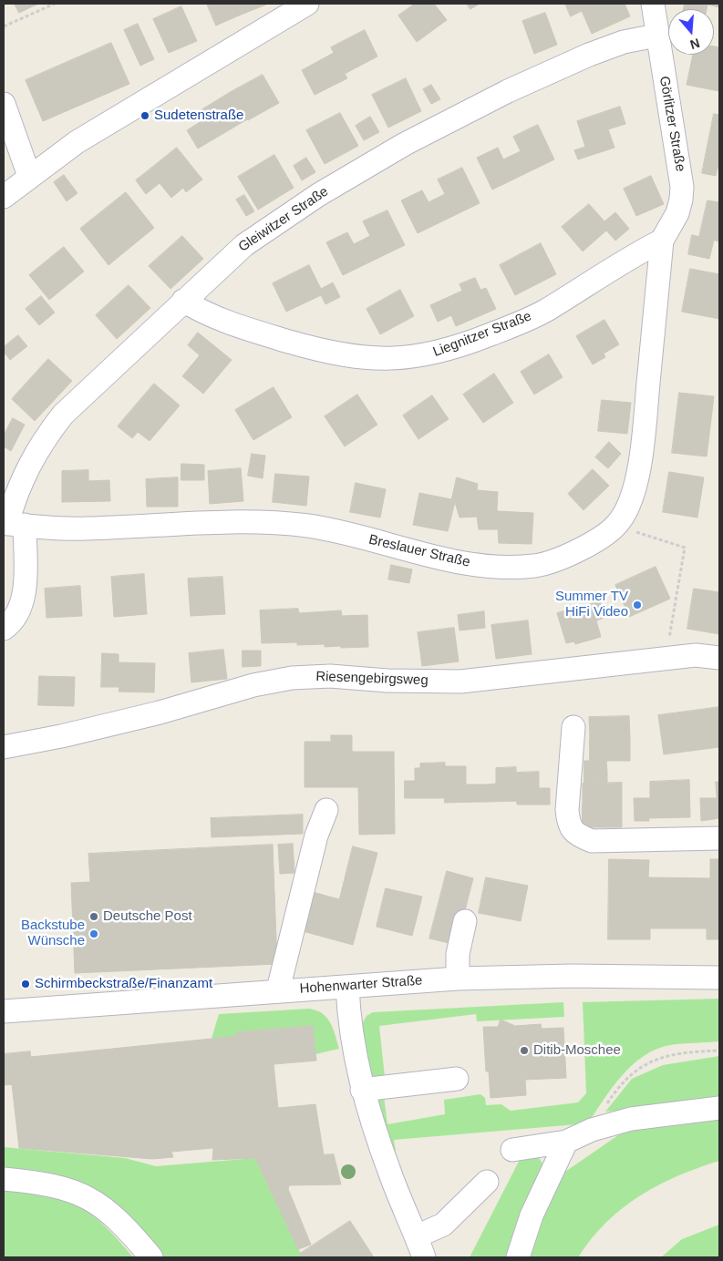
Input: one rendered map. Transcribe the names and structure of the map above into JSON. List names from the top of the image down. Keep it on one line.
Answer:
{"streets":{"street":["Görlitzer Straße","Gleiwitzer Straße","Liegnitzer Straße","Breslauer Straße","Riesengebirgsweg","Hohenwarter Straße"]},"crossings":[["Görlitzer Straße","Gleiwitzer Straße"],["Görlitzer Straße","Liegnitzer Straße"],["Görlitzer Straße","Breslauer Straße"],["Gleiwitzer Straße","Liegnitzer Straße"],["Gleiwitzer Straße","Breslauer Straße"],["Liegnitzer Straße","Breslauer Straße"]],"places":["Sudetenstraße","Summer TV HiFi Video","Deutsche Post","Backstube Wünsche","Schirmbeckstraße/Finanzamt","Ditib-Moschee"],"north":"bottom"}
